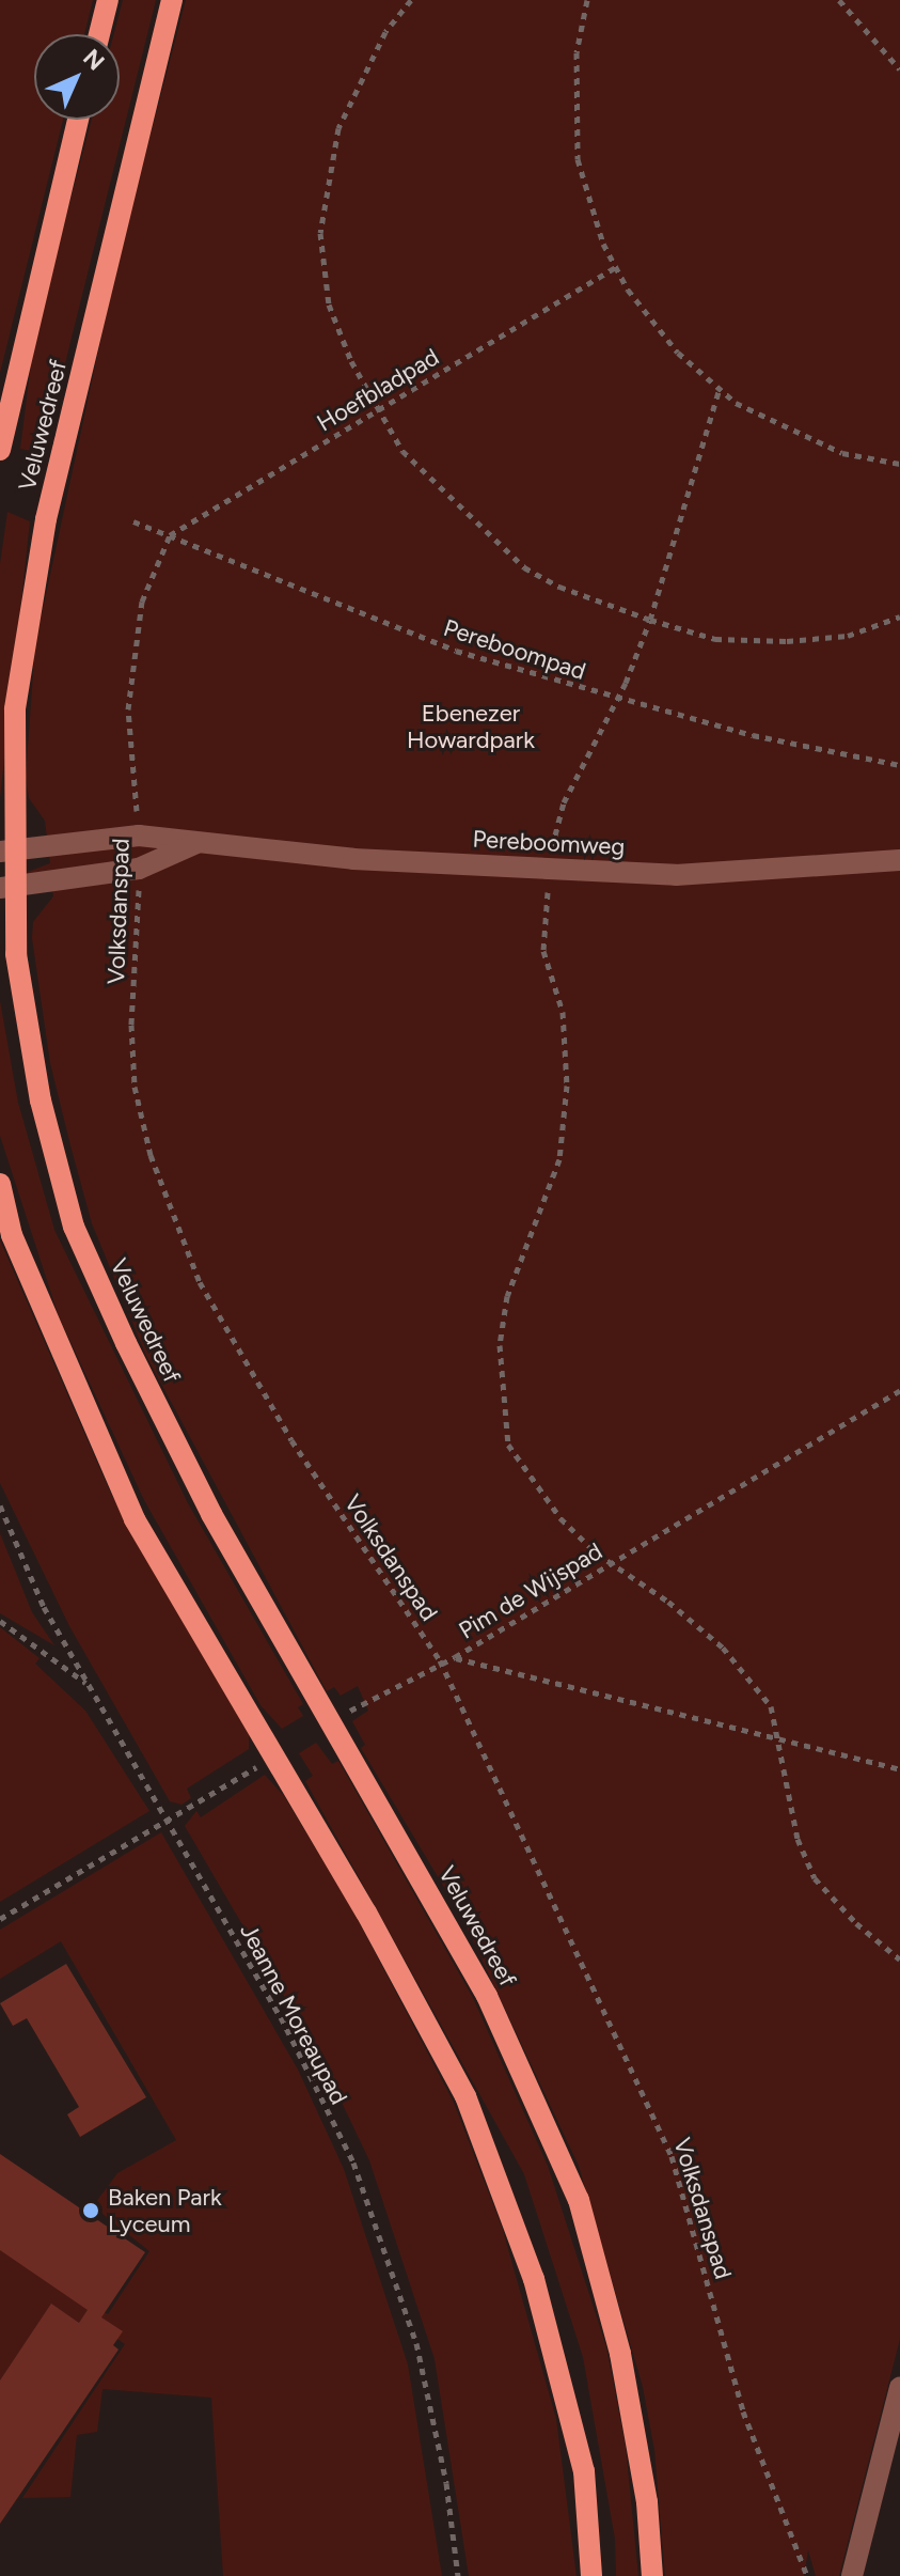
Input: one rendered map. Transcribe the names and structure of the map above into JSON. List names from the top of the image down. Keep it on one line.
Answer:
{"streets":{"main road":["Veluwedreef"],"street":["Pereboomweg"],"path":["Hoefbladpad","Pereboompad","Volksdanspad","Pim de Wijspad","Jeanne Moreaupad"]},"crossings":[["Hoefbladpad","Pereboompad"],["Hoefbladpad","Volksdanspad"],["Veluwedreef","Pereboomweg"],["Pereboompad","Volksdanspad"],["Pereboomweg","Volksdanspad"],["Volksdanspad","Pim de Wijspad"]],"parks":["Ebenezer Howardpark"],"places":["Baken Park Lyceum"],"north":"top right"}
